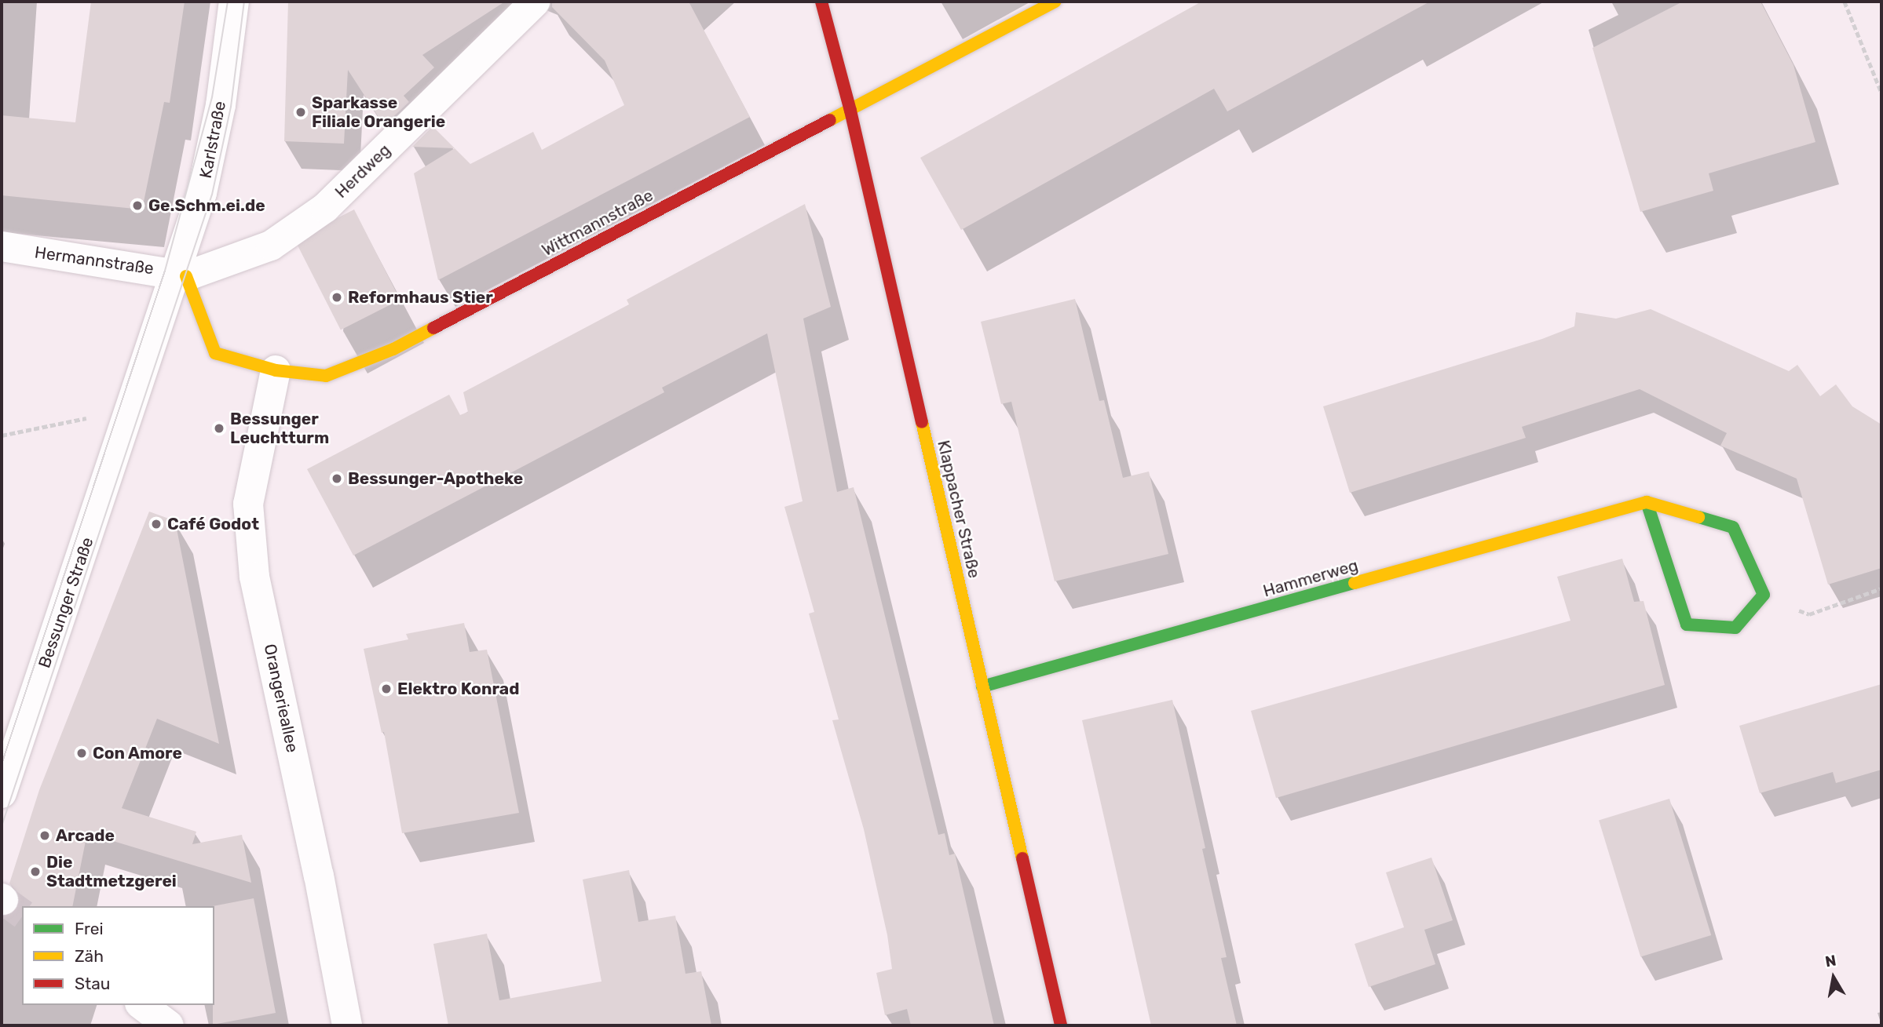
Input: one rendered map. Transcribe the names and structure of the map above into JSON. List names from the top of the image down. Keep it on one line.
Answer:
{"streets":{"street":["Karlstraße","Herdweg","Wittmannstraße","Hermannstraße","Klappacher Straße","Hammerweg","Bessunger Straße","Orangerieallee"]},"crossings":[["Karlstraße","Herdweg"],["Karlstraße","Wittmannstraße"],["Karlstraße","Hermannstraße"],["Karlstraße","Bessunger Straße"],["Herdweg","Wittmannstraße"],["Herdweg","Hermannstraße"],["Herdweg","Bessunger Straße"],["Wittmannstraße","Hermannstraße"],["Wittmannstraße","Klappacher Straße"],["Wittmannstraße","Bessunger Straße"],["Wittmannstraße","Orangerieallee"],["Hermannstraße","Bessunger Straße"],["Klappacher Straße","Hammerweg"]],"places":["Sparkasse Filiale Orangerie","Ge.Schm.ei.de","Reformhaus Stier","Bessunger Leuchtturm","Bessunger-Apotheke","Café Godot","Elektro Konrad","Con Amore","Arcade","Die Stadtmetzgerei"],"legend":["Frei","Zäh","Stau"],"north":"top"}
